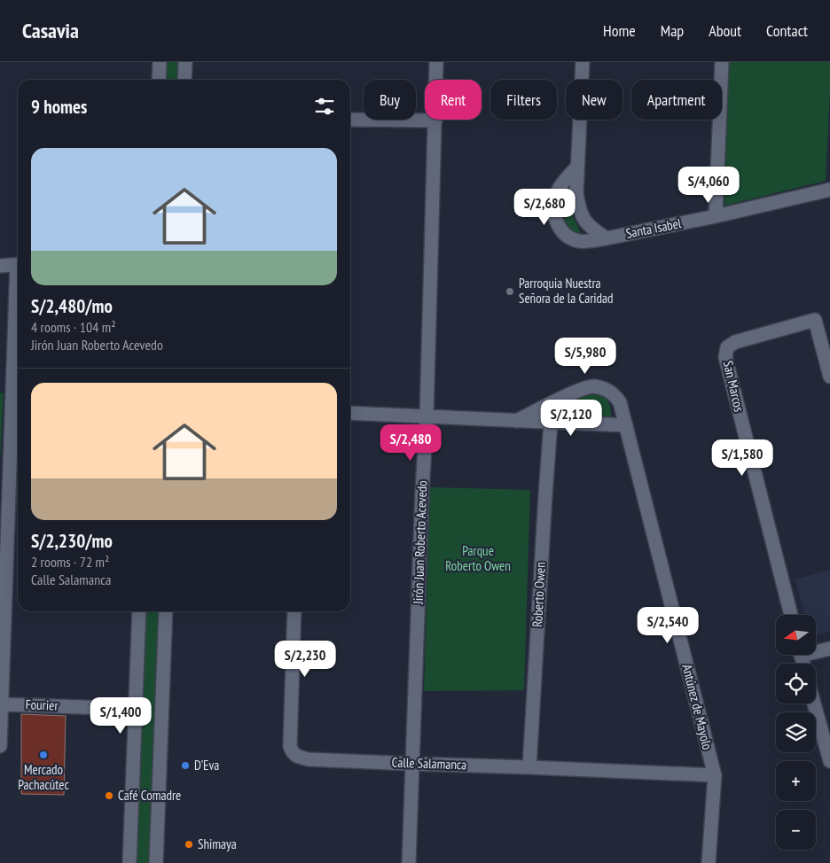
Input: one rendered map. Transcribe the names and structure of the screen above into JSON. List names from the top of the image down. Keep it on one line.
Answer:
{"streets":{"street":["Santa Isabel","San Marcos","Jirón Juan Roberto Acevedo","Roberto Owen","Fourier","Antúnez de Mayolo","Calle Salamanca"]},"crossings":[["Jirón Juan Roberto Acevedo","Antúnez de Mayolo"],["Jirón Juan Roberto Acevedo","Calle Salamanca"],["Roberto Owen","Antúnez de Mayolo"],["Roberto Owen","Calle Salamanca"],["Antúnez de Mayolo","Calle Salamanca"]],"parks":["Parque Roberto Owen"],"places":["Parroquia Nuestra Señora de la Caridad","Mercado Pachacútec","D'Eva","Café Comadre","Shimaya"],"north":"left","page":{"header":"Casavia","nav":["Home","Map","About","Contact"],"chip":["Buy","Rent","Filters","New","Apartment"],"heading":"9 homes","list":[{"name":"S/2,480/mo","note":"4 rooms · 104 m² · Jirón Juan Roberto Acevedo"},{"name":"S/2,230/mo","note":"2 rooms · 72 m² · Calle Salamanca"}],"price":["S/4,060","S/2,680","S/5,980","S/2,120","S/2,480","S/1,580","S/2,540","S/2,230","S/1,400"],"map_buttons":["+","−"]}}
